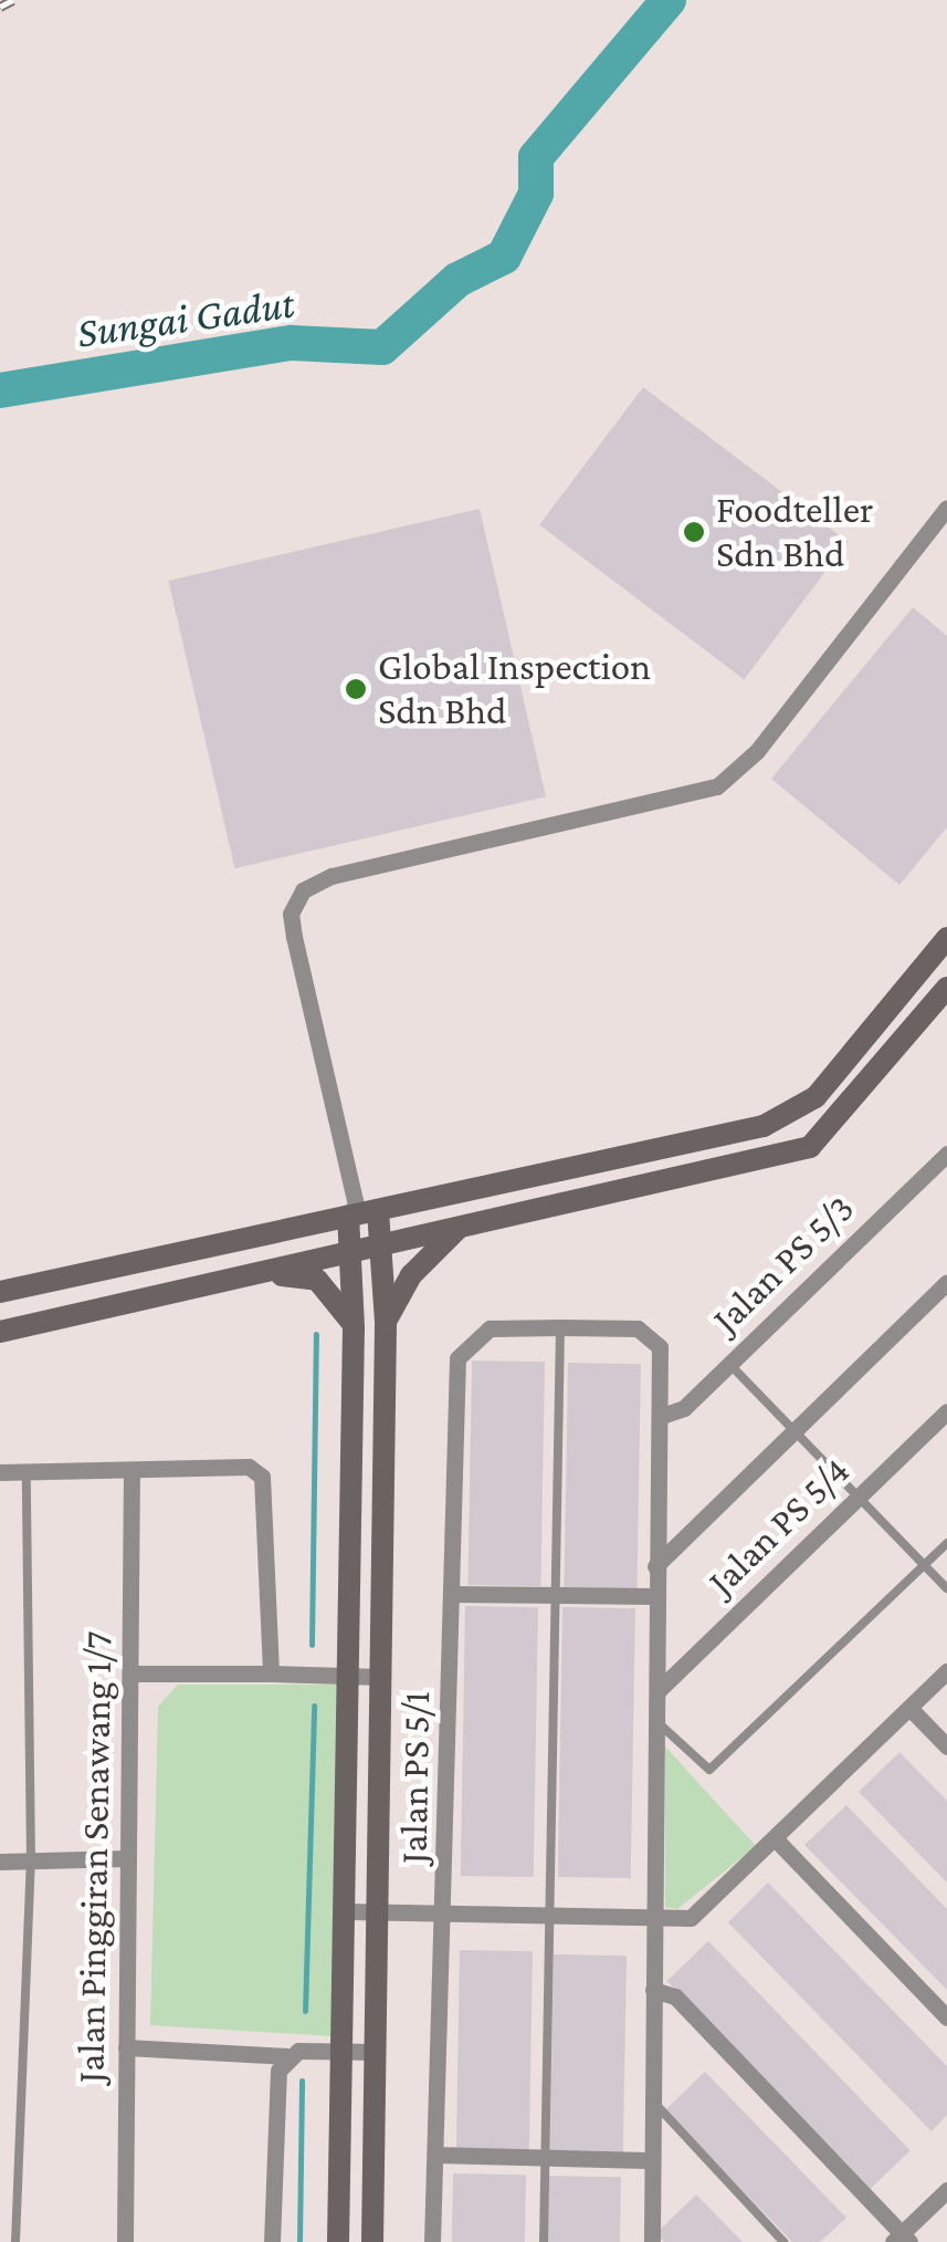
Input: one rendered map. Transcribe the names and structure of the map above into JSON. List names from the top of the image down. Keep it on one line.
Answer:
{"streets":{"street":["Jalan PS 5/3","Jalan PS 5/4","Jalan PS 5/1","Jalan Pinggiran Senawang 1/7"]},"water":["Sungai Gadut"],"places":["Foodteller Sdn Bhd","Global Inspection Sdn Bhd"]}
